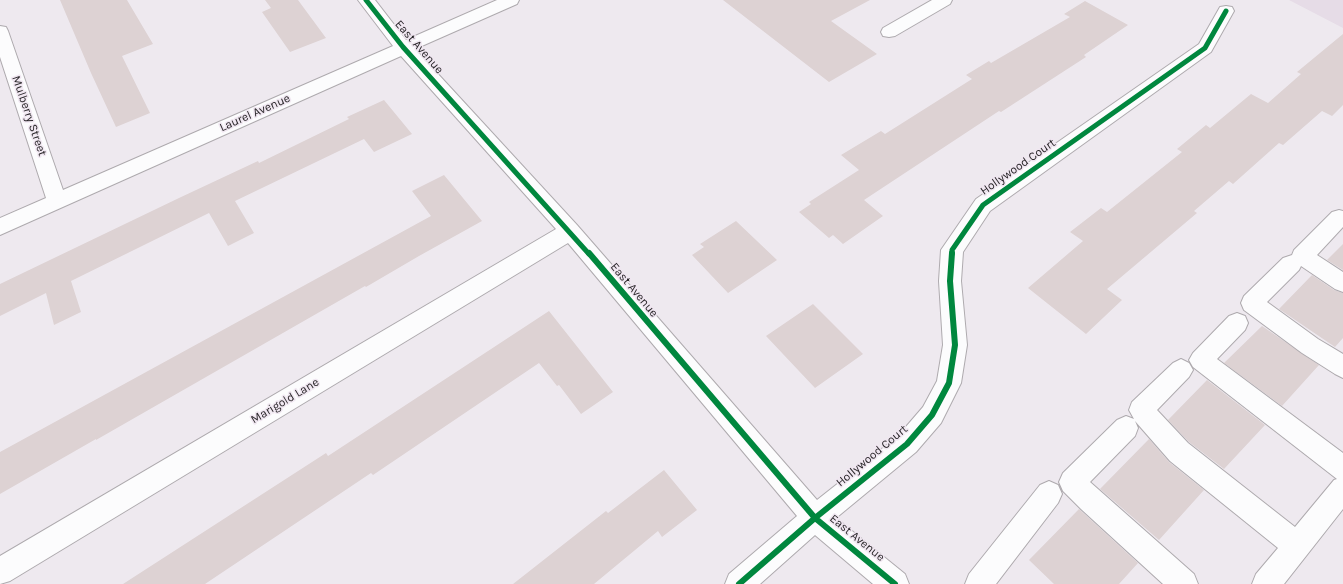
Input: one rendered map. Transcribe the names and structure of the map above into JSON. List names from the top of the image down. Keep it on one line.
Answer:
{"streets":{"street":["East Avenue","Laurel Avenue","Mulberry Street","Hollywood Court","Marigold Lane"]},"crossings":[["East Avenue","Laurel Avenue"],["East Avenue","Hollywood Court"],["East Avenue","Marigold Lane"],["Laurel Avenue","Mulberry Street"]]}
